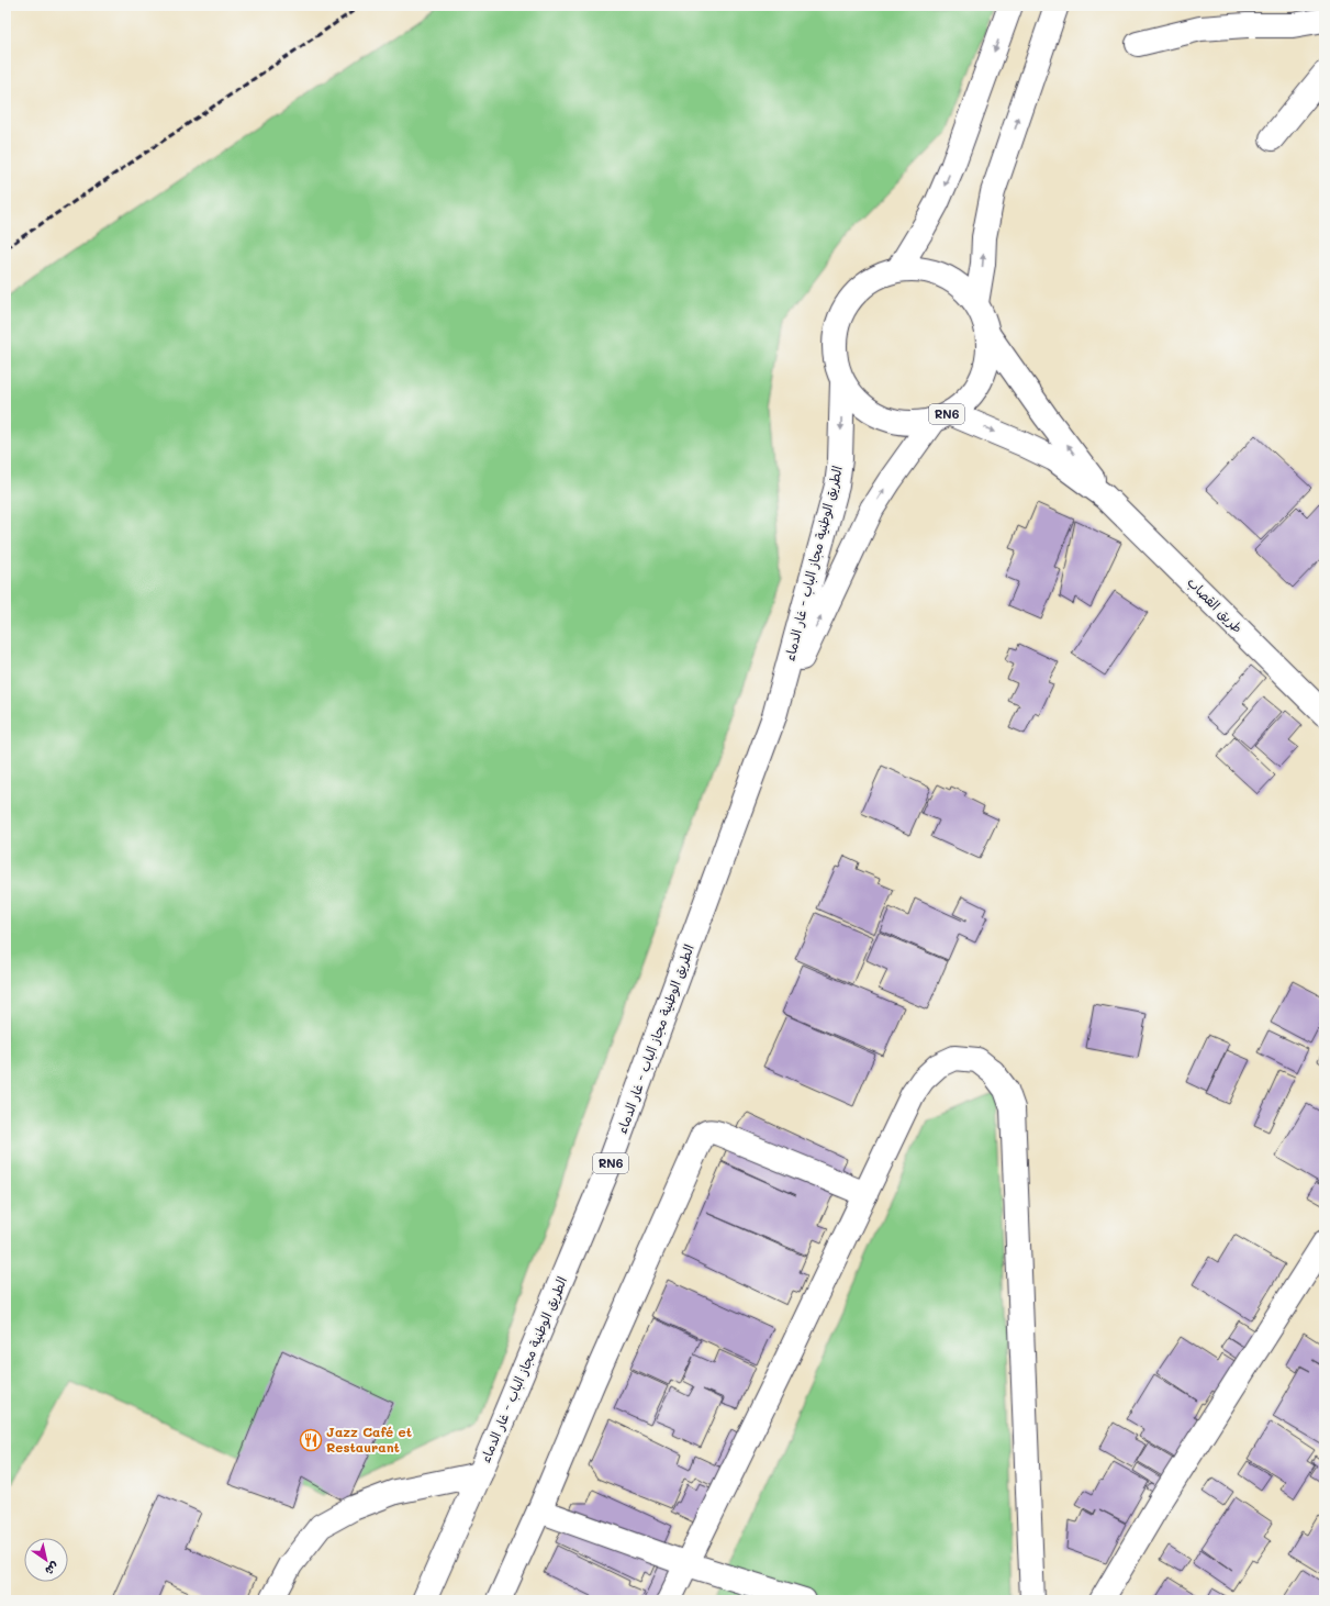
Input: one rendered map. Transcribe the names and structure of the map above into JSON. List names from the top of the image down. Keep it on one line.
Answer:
{"streets":{"main road":["RN6","الطريق الوطنية مجاز الباب - غار الدماء","طريق القصاب"]},"crossings":[["RN6","الطريق الوطنية مجاز الباب - غار الدماء"],["RN6","طريق القصاب"],["الطريق الوطنية مجاز الباب - غار الدماء","طريق القصاب"]],"places":{"restaurant":["Jazz Café et Restaurant"]},"north":"bottom right"}
